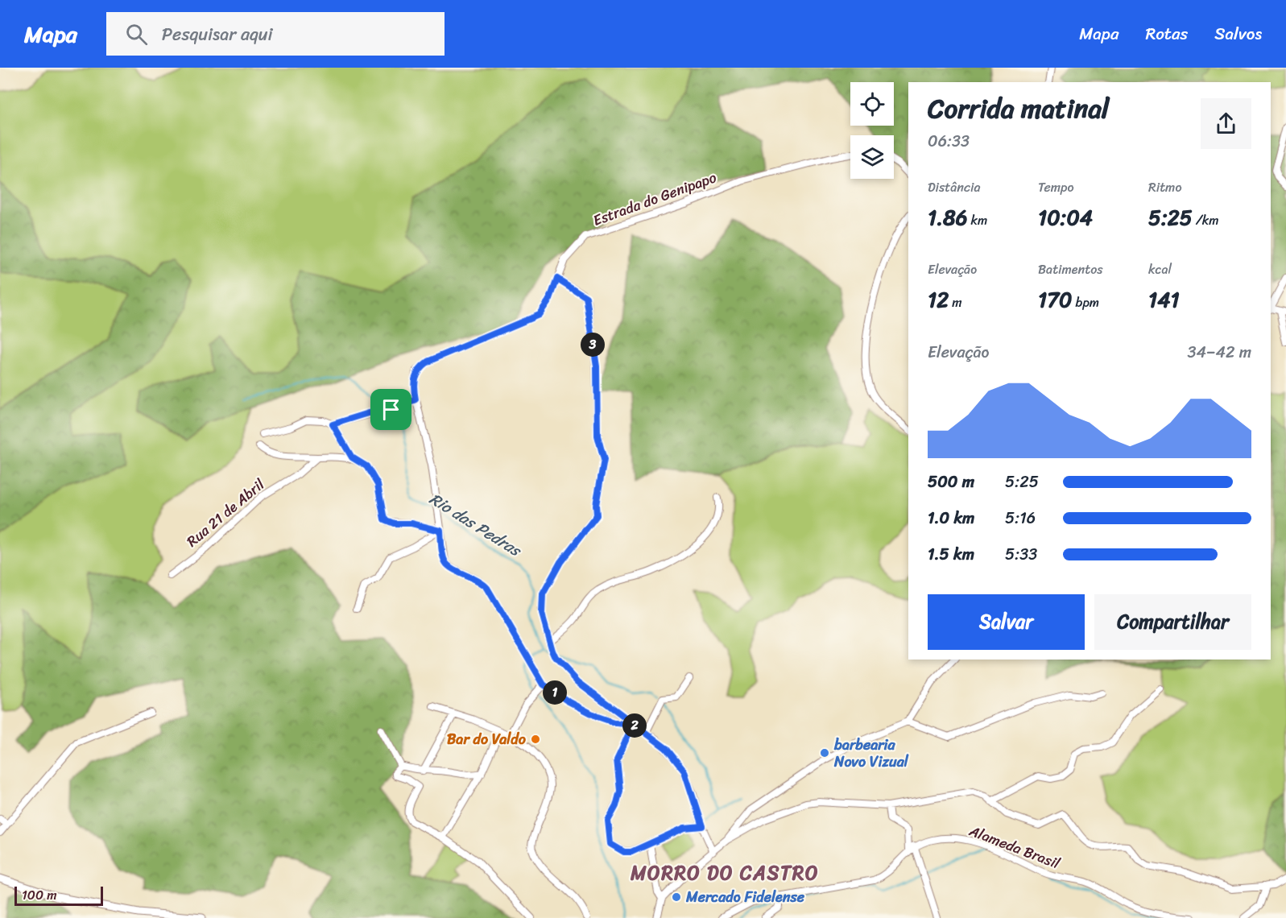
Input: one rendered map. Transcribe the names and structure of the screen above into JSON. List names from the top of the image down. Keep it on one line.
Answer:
{"streets":{"street":["Estrada do Genipapo","Rua 21 de Abril","Alameda Brasil"]},"districts":["MORRO DO CASTRO"],"water":["Rio das Pedras"],"places":["Bar do Valdo","barbearia Novo Vizual","Mercado Fidelense"],"scale_bar":"100 m","page":{"header":"Mapa","search":"Pesquisar aqui","nav":["Mapa","Rotas","Salvos"],"heading":["Corrida matinal","06:33"],"stats":[["Distância","1.86 km"],["Tempo","10:04"],["Ritmo","5:25 /km"],["Elevação","12 m"],["Batimentos","170 bpm"],["kcal","141"]],"chart":["Elevação","34–42 m"],"pins":["3","1","2"],"list":[{"name":"500 m","note":"5:25"},{"name":"1.0 km","note":"5:16"},{"name":"1.5 km","note":"5:33"}],"buttons":["Salvar","Compartilhar"],"scale":"100 m"}}
